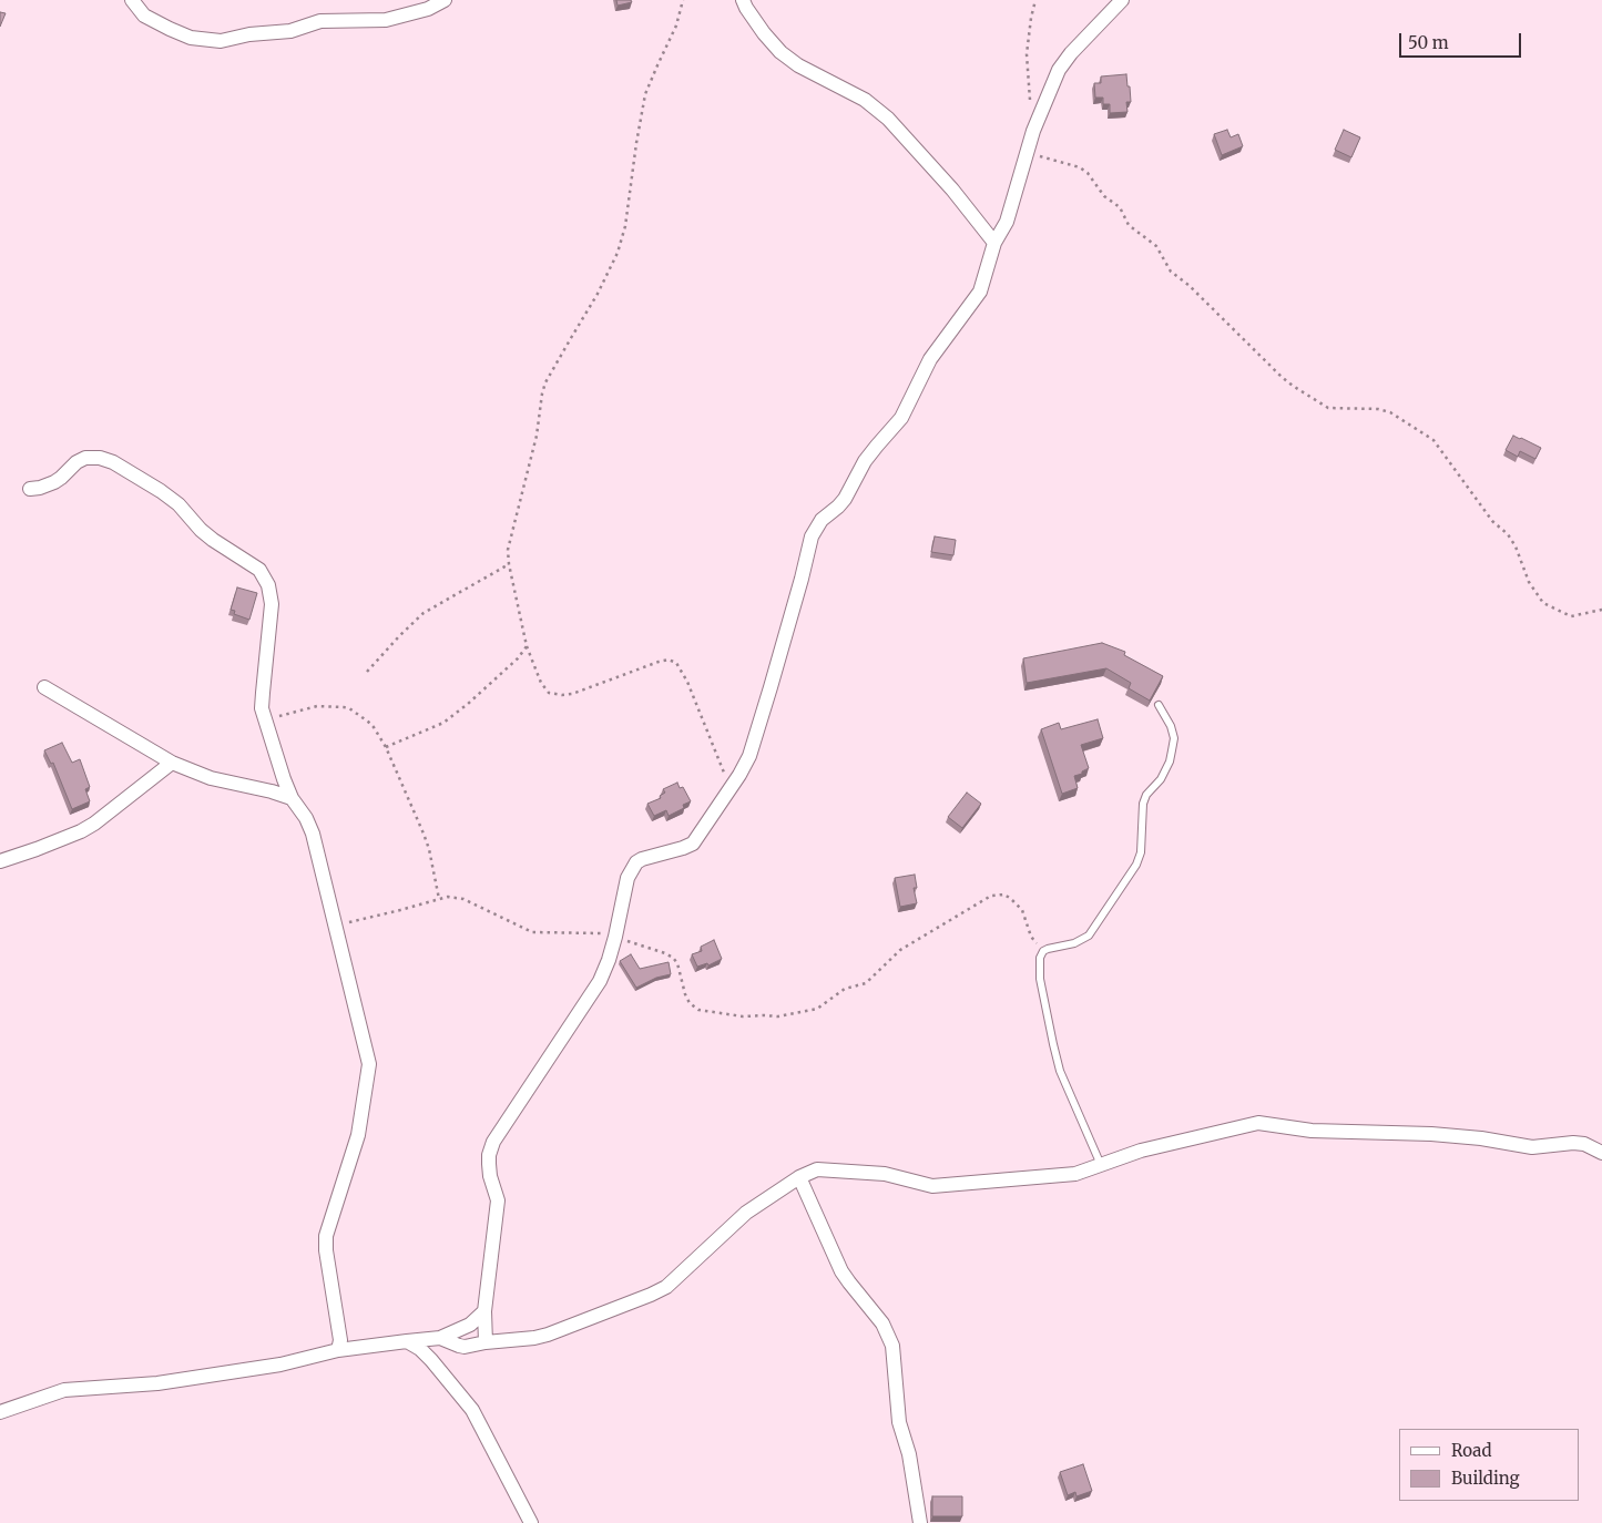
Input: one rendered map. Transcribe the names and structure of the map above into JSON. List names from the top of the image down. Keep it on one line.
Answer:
{"legend":["Road","Building"],"scale_bar":"50 m"}
